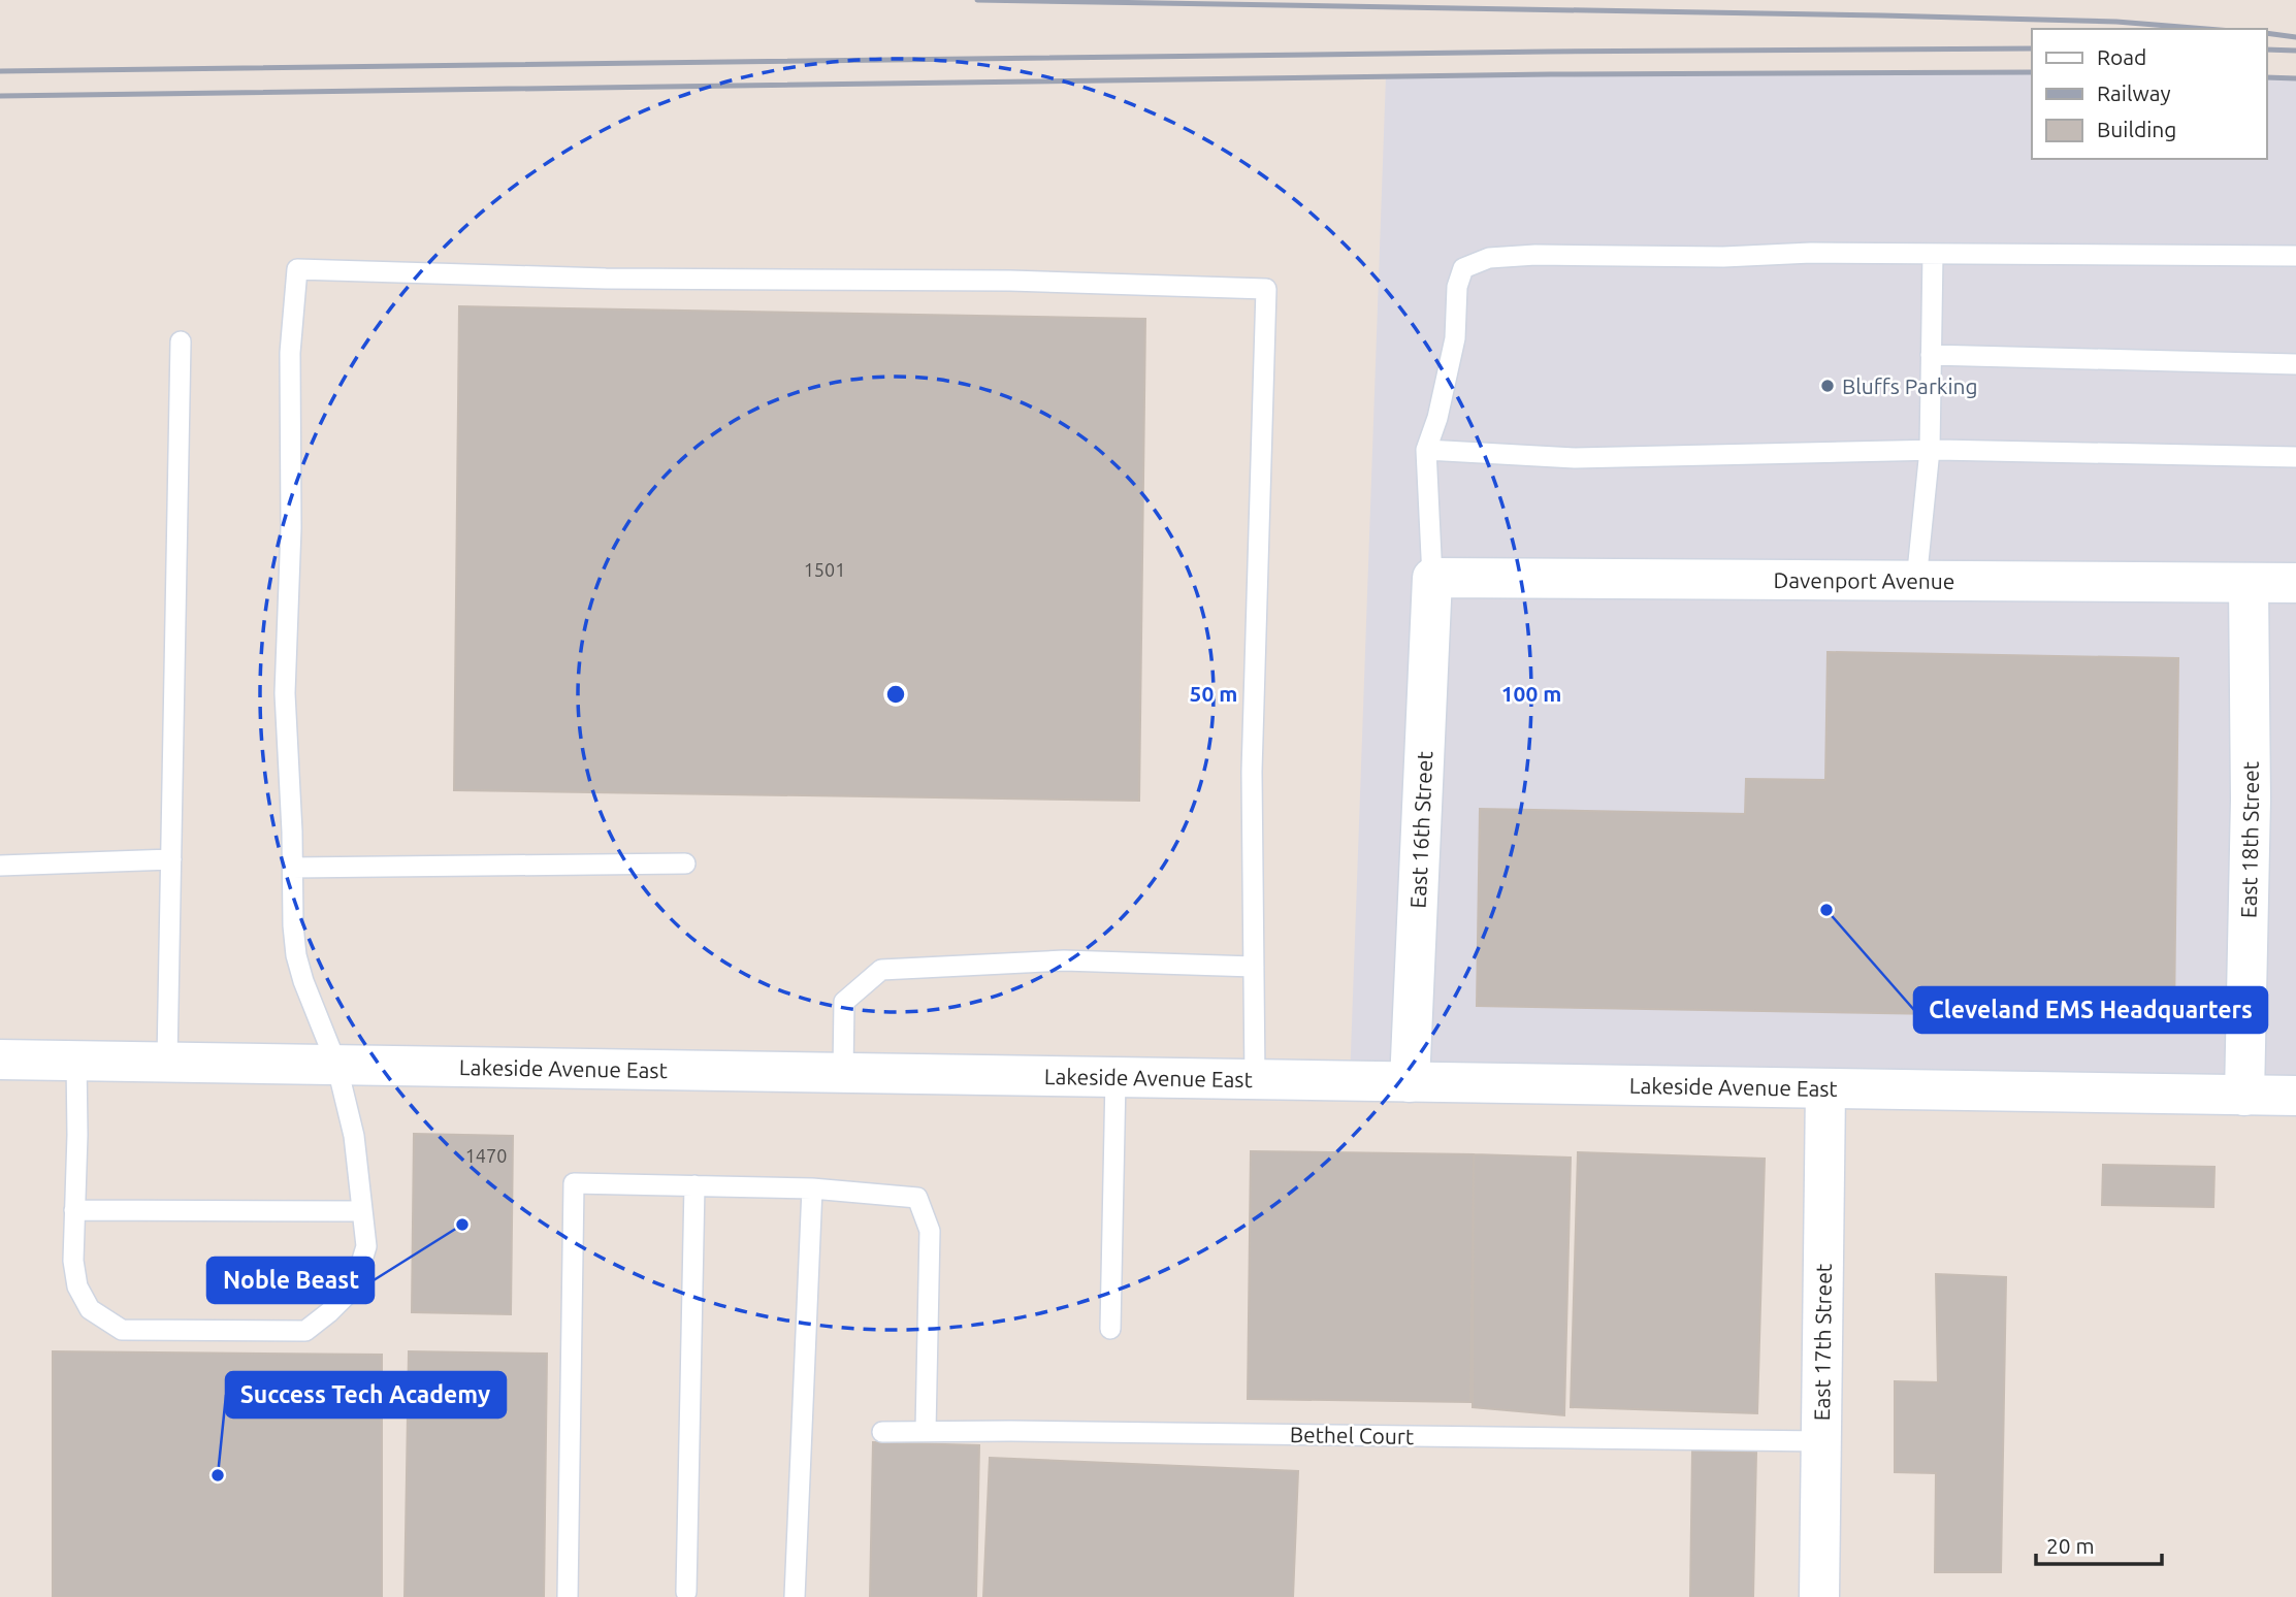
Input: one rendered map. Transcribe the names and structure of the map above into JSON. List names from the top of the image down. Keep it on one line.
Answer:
{"streets":{"street":["Davenport Avenue","East 16th Street","East 18th Street","Lakeside Avenue East","East 17th Street"],"lane":["Bethel Court"]},"crossings":[["Davenport Avenue","East 16th Street"],["Davenport Avenue","East 18th Street"],["East 16th Street","Lakeside Avenue East"],["East 18th Street","Lakeside Avenue East"],["Lakeside Avenue East","East 17th Street"],["East 17th Street","Bethel Court"]],"places":["Bluffs Parking","Cleveland EMS Headquarters","Noble Beast","Success Tech Academy"],"house_numbers":["1501","1470"],"legend":["Road","Railway","Building"],"scale_bar":"20 m","rings":["50 m","100 m"]}
